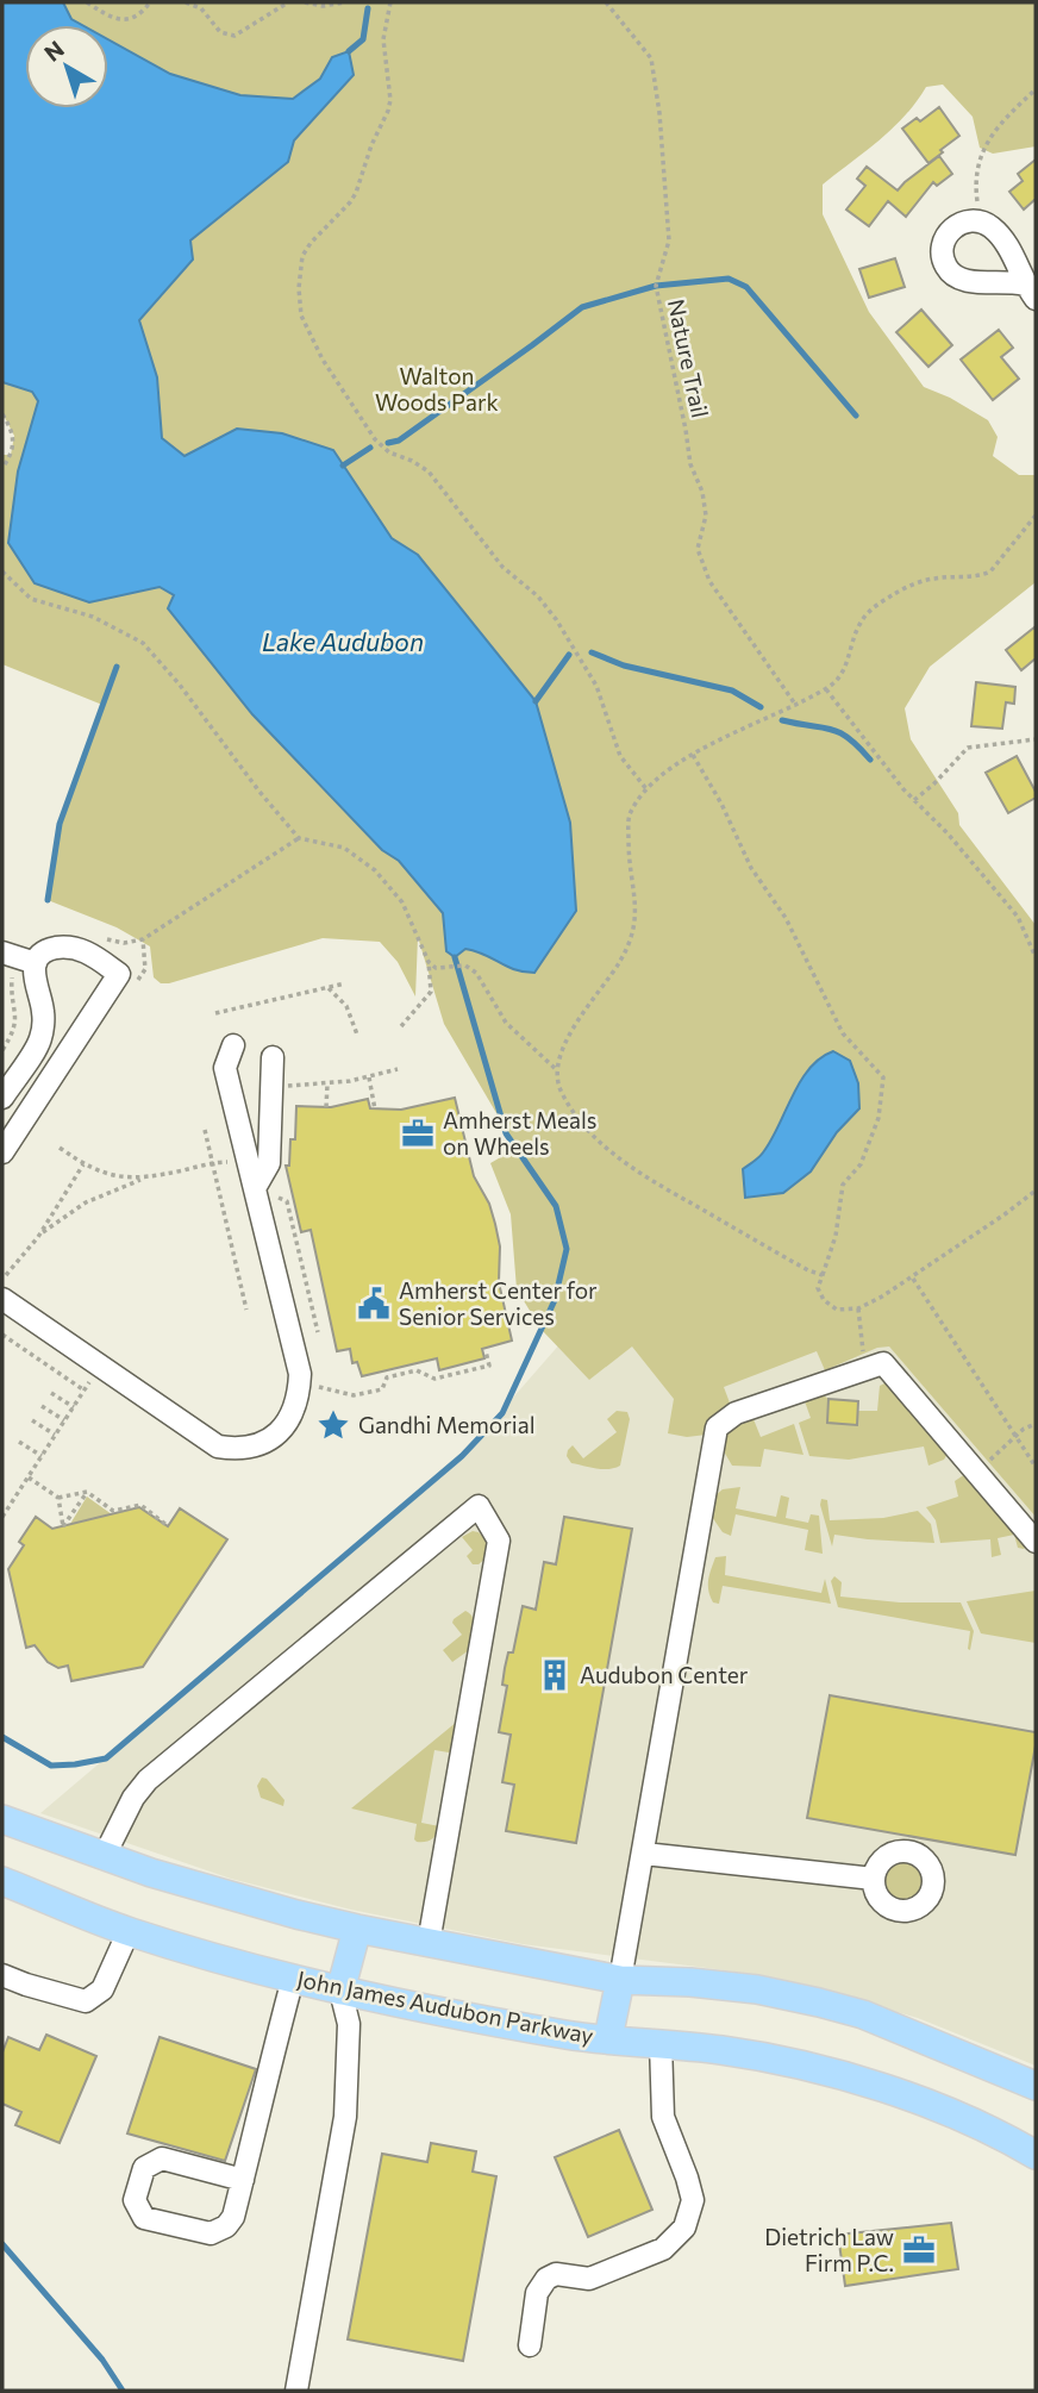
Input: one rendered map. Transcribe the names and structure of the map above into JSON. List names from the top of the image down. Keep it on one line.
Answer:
{"streets":{"main road":["John James Audubon Parkway"],"path":["Nature Trail"]},"water":["Lake Audubon"],"parks":["Walton Woods Park"],"places":{"office":["Amherst Meals on Wheels","Dietrich Law Firm P.C."],"public building":["Amherst Center for Senior Services"],"place":["Gandhi Memorial"],"building":["Audubon Center"]},"north":"top left"}
